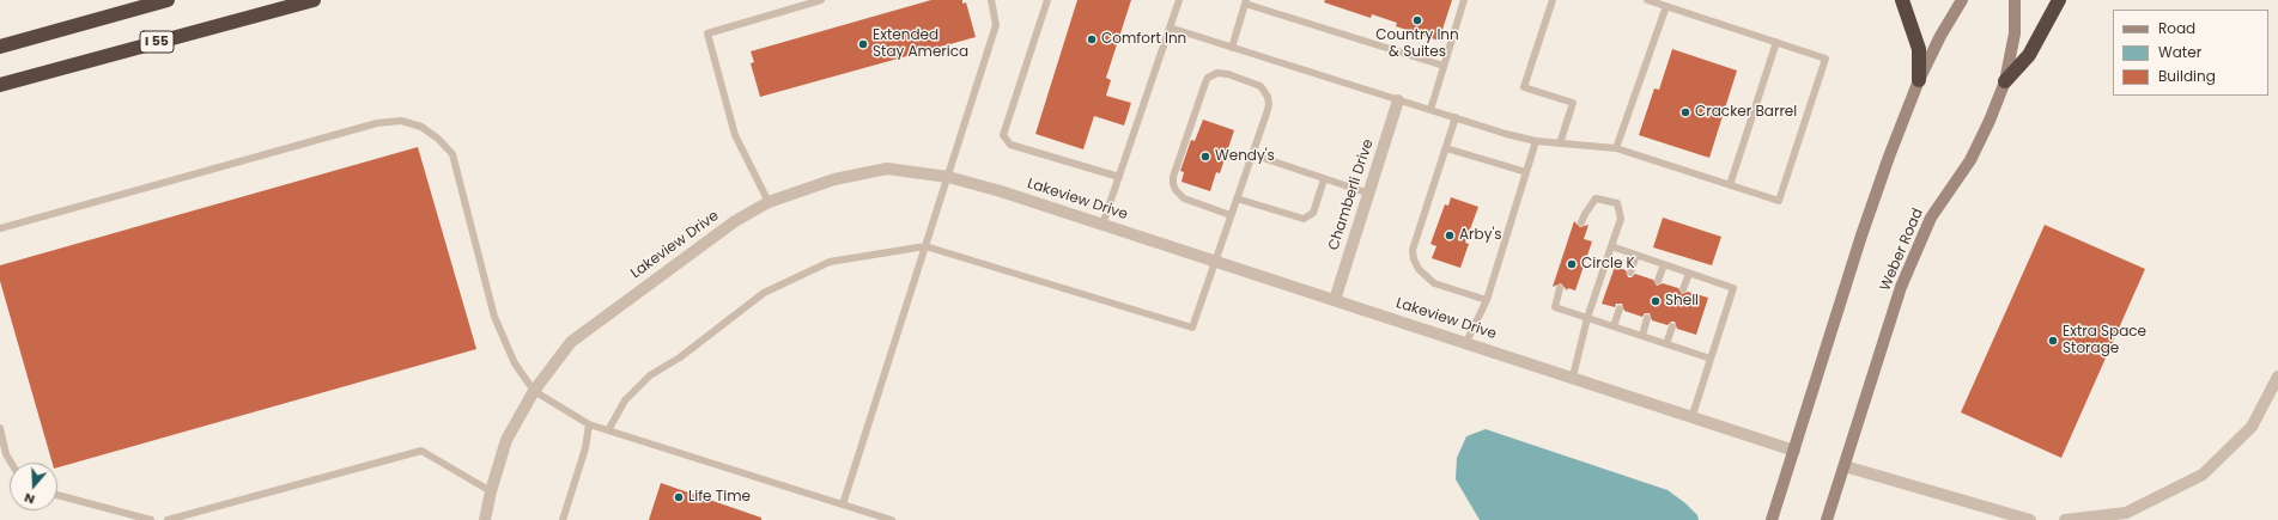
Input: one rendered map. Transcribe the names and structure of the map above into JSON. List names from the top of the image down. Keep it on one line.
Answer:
{"streets":{"highway":["I 55"],"main road":["Weber Road"],"street":["Chamberli Drive","Lakeview Drive"]},"crossings":[["Chamberli Drive","Lakeview Drive"]],"places":["Country Inn & Suites","Comfort Inn","Extended Stay America","Cracker Barrel","Wendy's","Arby's","Circle K","Shell","Extra Space Storage","Life Time"],"legend":["Road","Water","Building"],"north":"bottom"}
